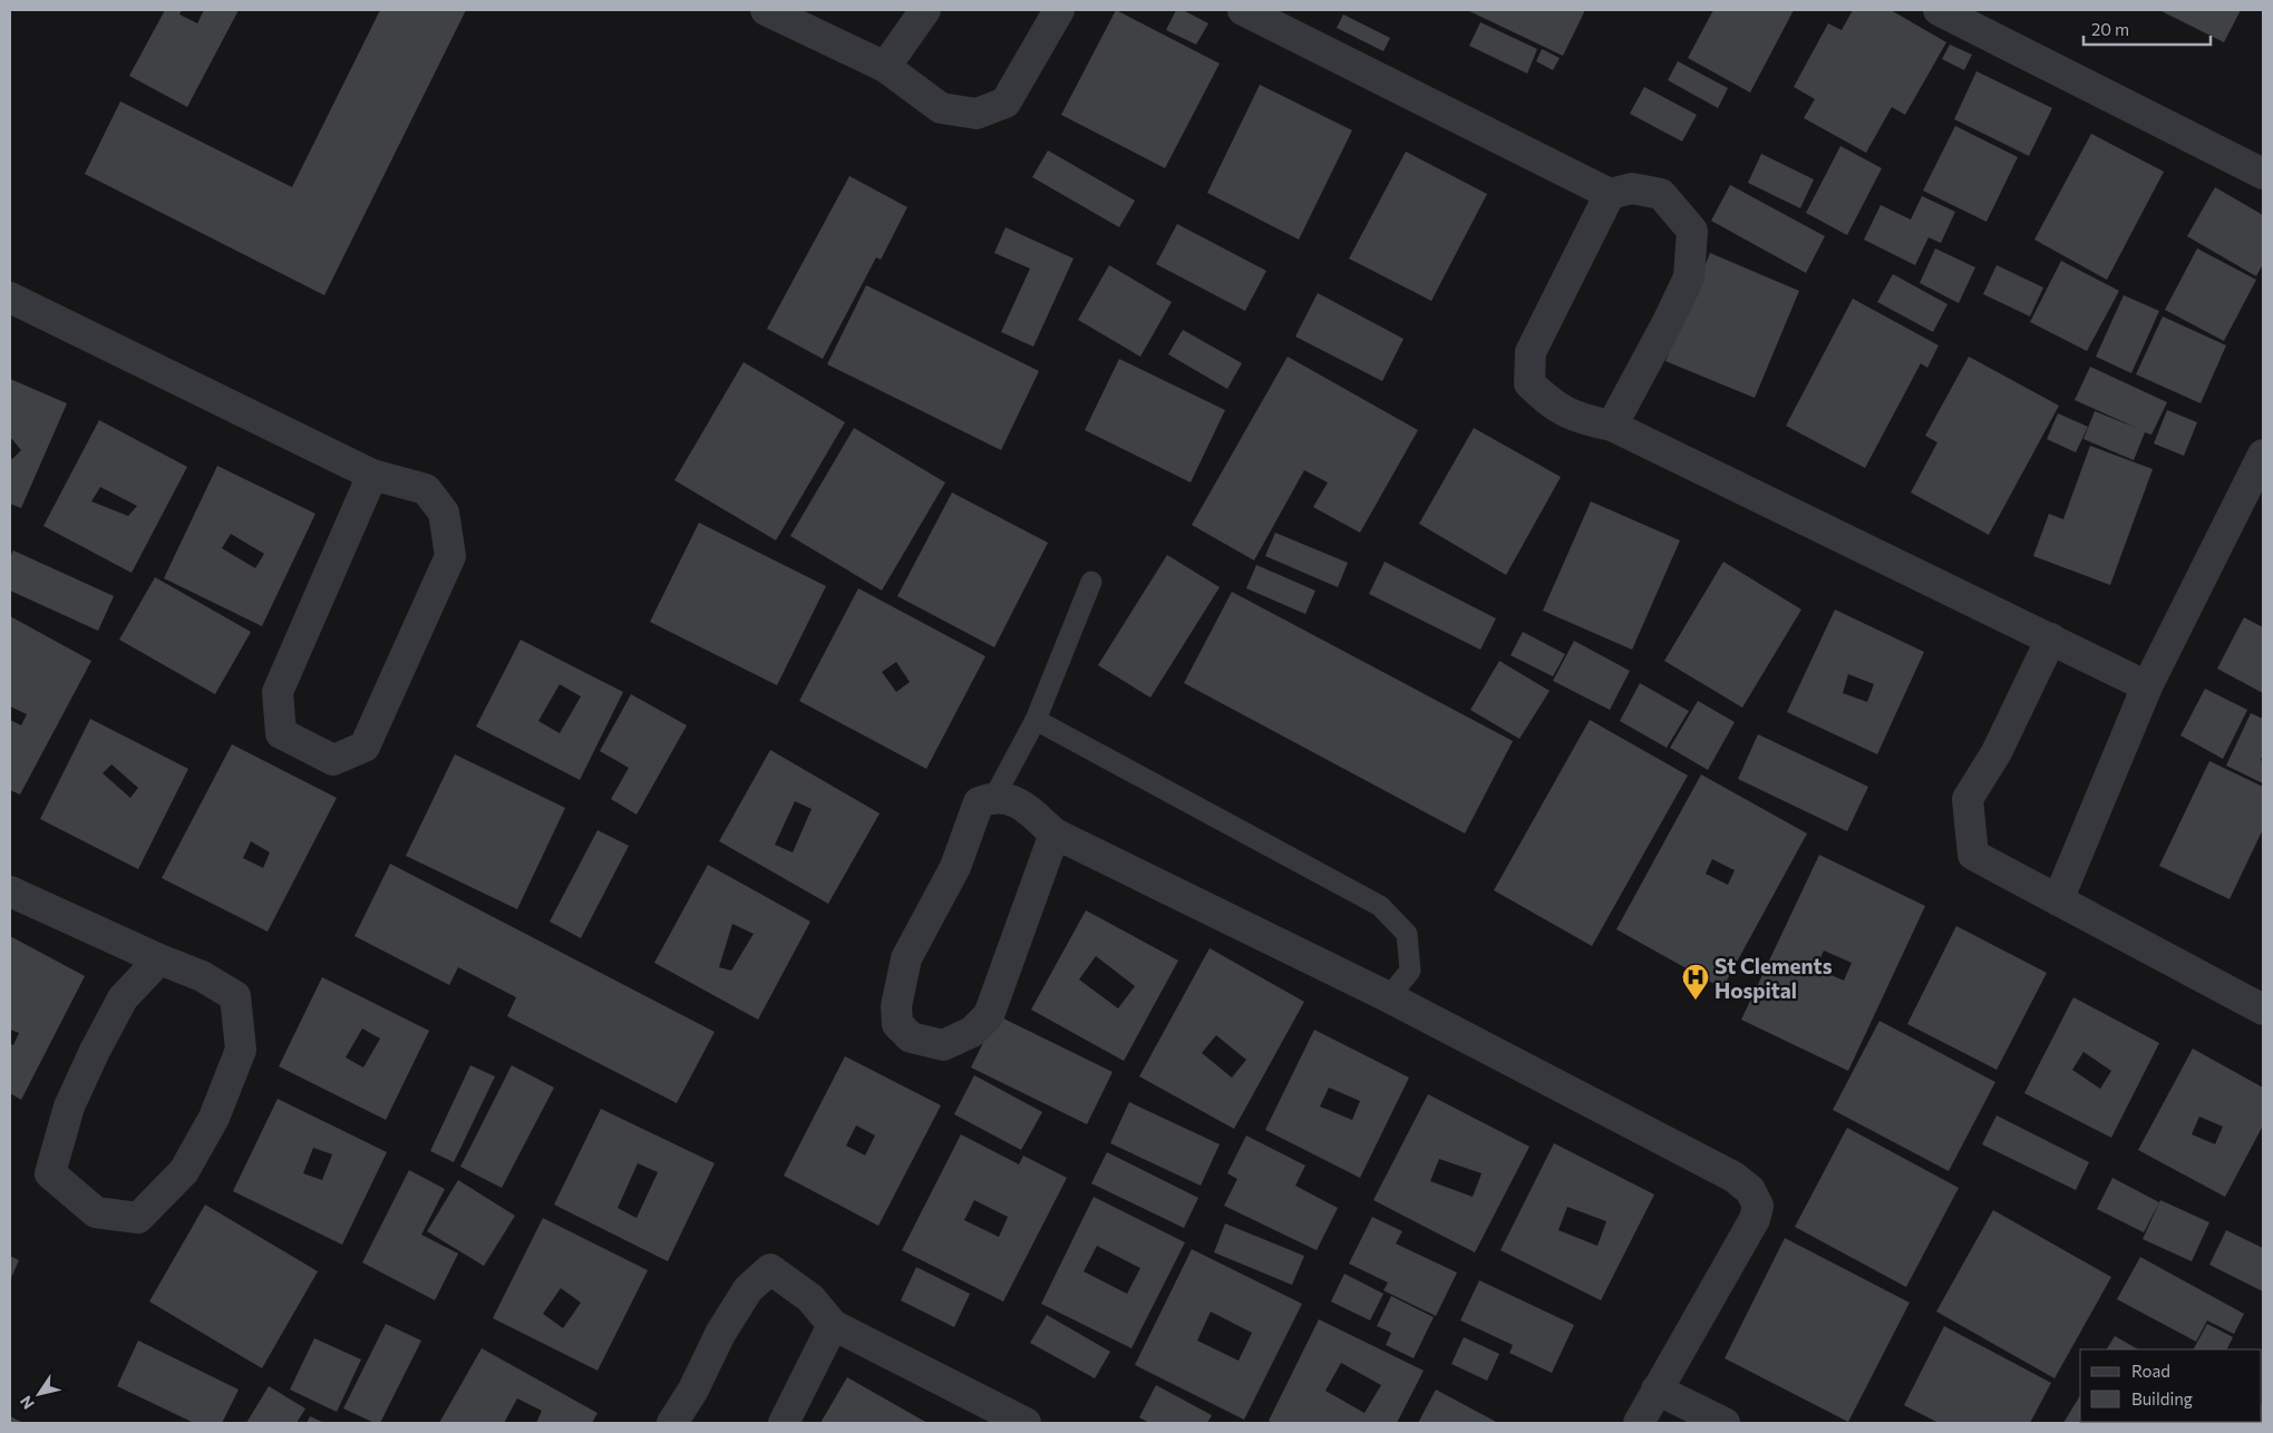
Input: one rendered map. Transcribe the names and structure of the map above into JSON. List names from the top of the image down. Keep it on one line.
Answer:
{"places":{"hospital":["St Clements Hospital"]},"legend":["Road","Building"],"scale_bar":"20 m","north":"bottom left"}
